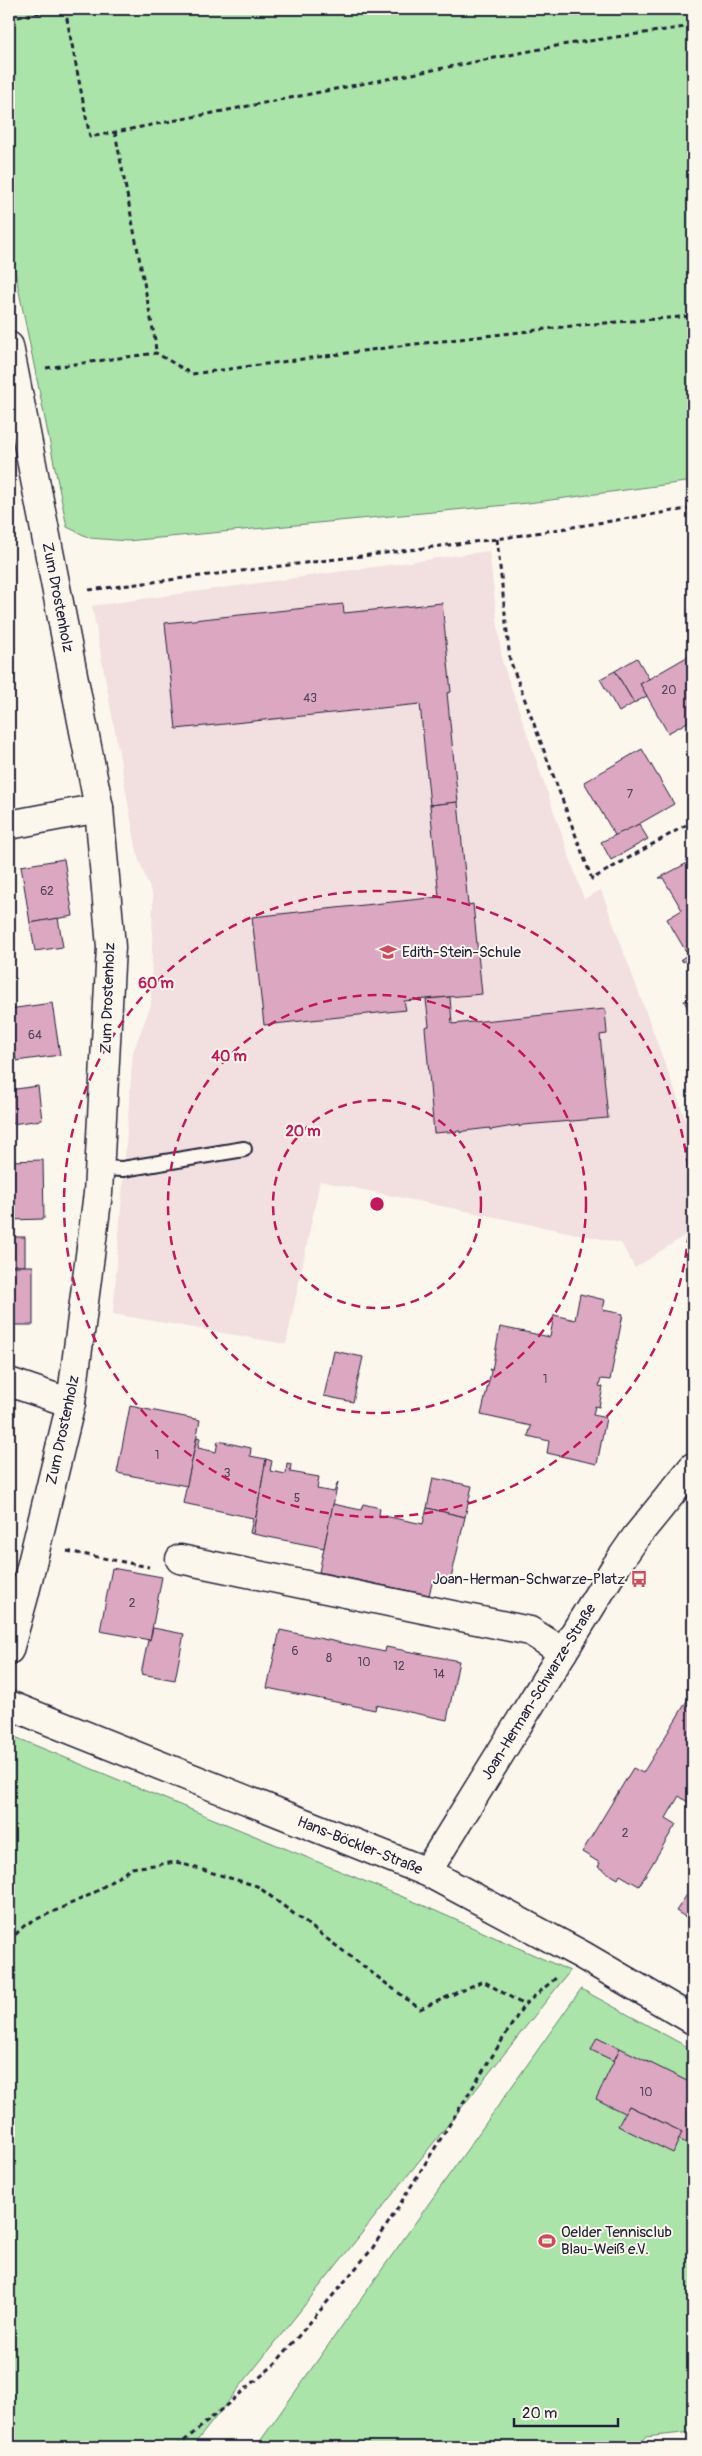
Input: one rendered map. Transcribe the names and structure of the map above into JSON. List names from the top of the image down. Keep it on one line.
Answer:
{"streets":{"street":["Zum Drostenholz","Joan-Herman-Schwarze-Straße","Hans-Böckler-Straße"]},"crossings":[["Joan-Herman-Schwarze-Straße","Hans-Böckler-Straße"]],"places":{"school or university":["Edith-Stein-Schule"],"bus stop":["Joan-Herman-Schwarze-Platz"],"sports":["Oelder Tennisclub Blau-Weiß e.V."]},"house_numbers":["20","43","7","62","64","1","1","3","5","2","6","8","10","12","14","2","10"],"scale_bar":"20 m","rings":["60 m","40 m","20 m"]}
